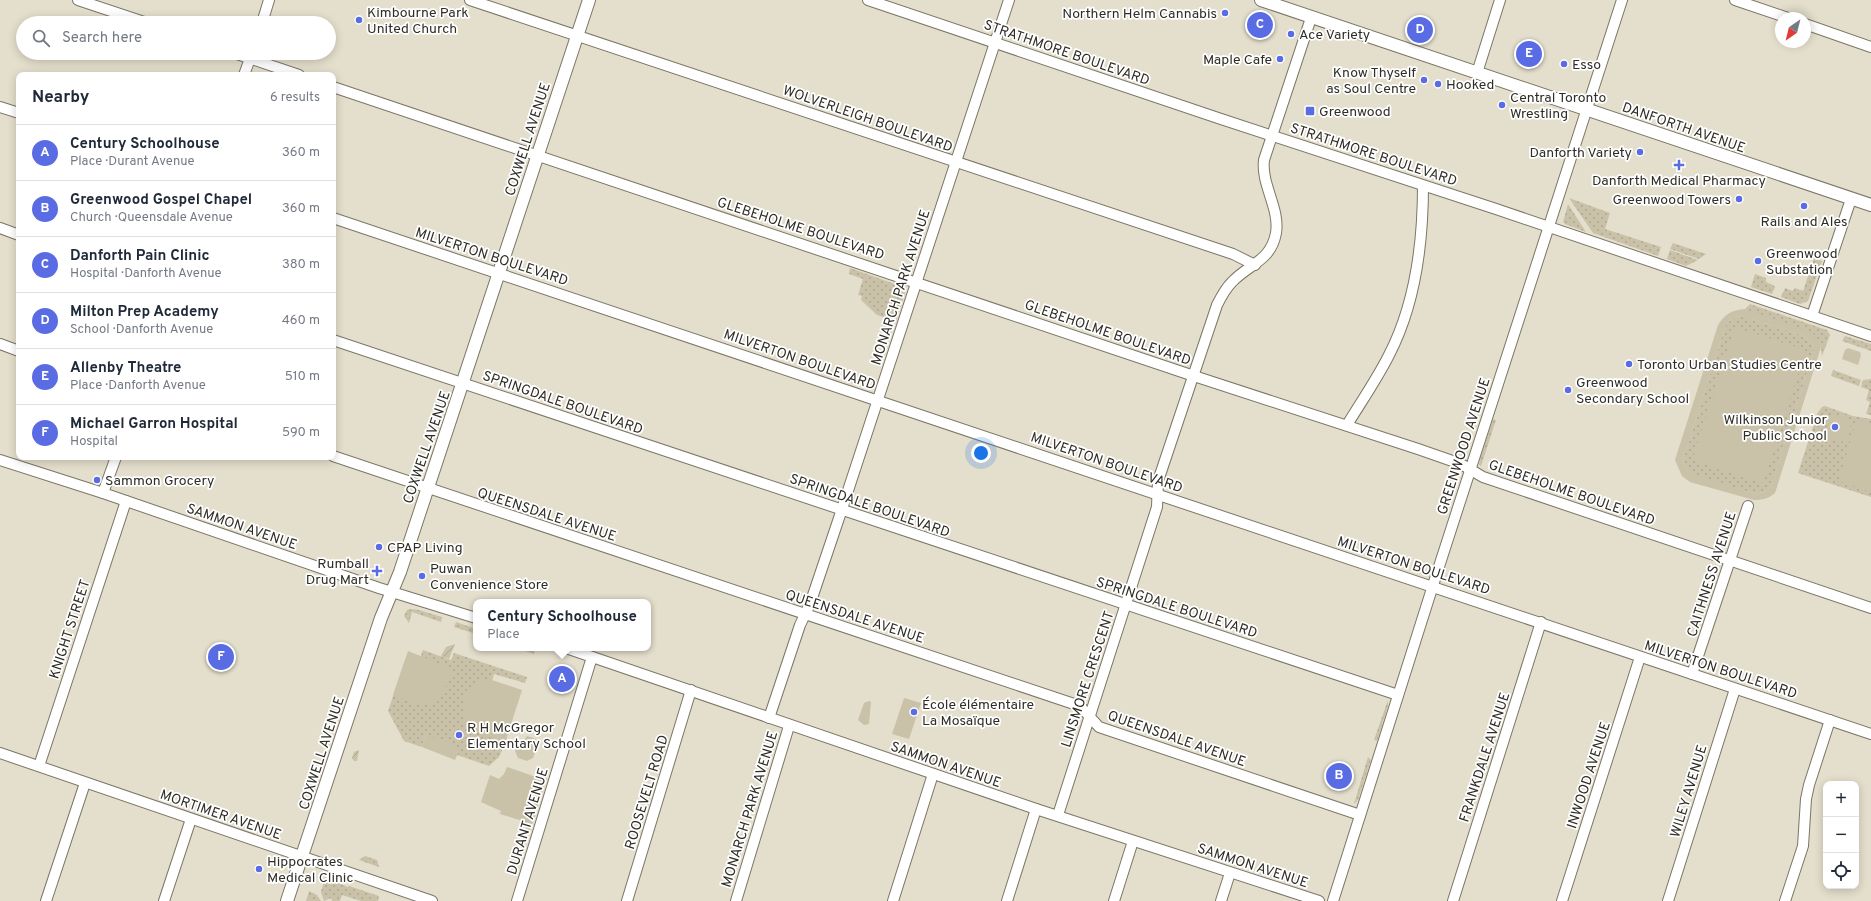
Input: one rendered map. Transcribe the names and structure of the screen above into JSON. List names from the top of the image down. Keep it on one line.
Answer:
{"streets":{"main road":["DANFORTH AVENUE","COXWELL AVENUE"],"street":["STRATHMORE BOULEVARD","WOLVERLEIGH BOULEVARD","GLEBEHOLME BOULEVARD","MILVERTON BOULEVARD","MONARCH PARK AVENUE","SPRINGDALE BOULEVARD","GREENWOOD AVENUE","QUEENSDALE AVENUE","SAMMON AVENUE","CAITHNESS AVENUE","KNIGHT STREET","LINSMORE CRESCENT","FRANKDALE AVENUE","INWOOD AVENUE","WILEY AVENUE","ROOSEVELT ROAD","MORTIMER AVENUE","DURANT AVENUE"]},"crossings":[["STRATHMORE BOULEVARD","MONARCH PARK AVENUE"],["STRATHMORE BOULEVARD","GREENWOOD AVENUE"],["STRATHMORE BOULEVARD","LINSMORE CRESCENT"],["WOLVERLEIGH BOULEVARD","COXWELL AVENUE"],["WOLVERLEIGH BOULEVARD","MONARCH PARK AVENUE"],["WOLVERLEIGH BOULEVARD","LINSMORE CRESCENT"],["DANFORTH AVENUE","GREENWOOD AVENUE"],["DANFORTH AVENUE","LINSMORE CRESCENT"],["COXWELL AVENUE","GLEBEHOLME BOULEVARD"],["COXWELL AVENUE","MILVERTON BOULEVARD"],["COXWELL AVENUE","SPRINGDALE BOULEVARD"],["COXWELL AVENUE","QUEENSDALE AVENUE"],["COXWELL AVENUE","SAMMON AVENUE"],["COXWELL AVENUE","MORTIMER AVENUE"],["GLEBEHOLME BOULEVARD","MONARCH PARK AVENUE"],["GLEBEHOLME BOULEVARD","GREENWOOD AVENUE"],["GLEBEHOLME BOULEVARD","CAITHNESS AVENUE"],["GLEBEHOLME BOULEVARD","LINSMORE CRESCENT"],["MILVERTON BOULEVARD","MONARCH PARK AVENUE"],["MILVERTON BOULEVARD","GREENWOOD AVENUE"],["MILVERTON BOULEVARD","CAITHNESS AVENUE"],["MILVERTON BOULEVARD","LINSMORE CRESCENT"],["MILVERTON BOULEVARD","FRANKDALE AVENUE"],["MILVERTON BOULEVARD","INWOOD AVENUE"],["MILVERTON BOULEVARD","WILEY AVENUE"],["MONARCH PARK AVENUE","SPRINGDALE BOULEVARD"],["MONARCH PARK AVENUE","QUEENSDALE AVENUE"],["MONARCH PARK AVENUE","SAMMON AVENUE"],["SPRINGDALE BOULEVARD","GREENWOOD AVENUE"],["SPRINGDALE BOULEVARD","LINSMORE CRESCENT"],["GREENWOOD AVENUE","QUEENSDALE AVENUE"],["QUEENSDALE AVENUE","LINSMORE CRESCENT"],["SAMMON AVENUE","KNIGHT STREET"],["SAMMON AVENUE","LINSMORE CRESCENT"],["SAMMON AVENUE","ROOSEVELT ROAD"],["SAMMON AVENUE","DURANT AVENUE"],["KNIGHT STREET","MORTIMER AVENUE"]],"places":{"other":["Northern Helm Cannabis","Kimbourne Park United Church","Ace Variety","Maple Cafe","Esso","Know Thyself as Soul Centre","Hooked","Central Toronto Wrestling","Danforth Variety","Greenwood Towers","Rails and Ales","Greenwood Substation","Toronto Urban Studies Centre","Greenwood Secondary School","Wilkinson Junior Public School","Sammon Grocery","CPAP Living","Puwan Convenience Store","École élémentaire La Mosaïque","R H McGregor Elementary School","Hippocrates Medical Clinic"],"transit":["Greenwood"],"health":["Danforth Medical Pharmacy","Rumball Drug Mart"]},"north":"bottom left","page":{"pins":["C","D","E","F","A","B"],"search":"Search here","heading":["Nearby","6 results"],"list":[{"mark":"A","name":"Century Schoolhouse","note":"Place · Durant Avenue","value":"360 m"},{"mark":"B","name":"Greenwood Gospel Chapel","note":"Church · Queensdale Avenue","value":"360 m"},{"mark":"C","name":"Danforth Pain Clinic","note":"Hospital · Danforth Avenue","value":"380 m"},{"mark":"D","name":"Milton Prep Academy","note":"School · Danforth Avenue","value":"460 m"},{"mark":"E","name":"Allenby Theatre","note":"Place · Danforth Avenue","value":"510 m"},{"mark":"F","name":"Michael Garron Hospital","note":"Hospital","value":"590 m"}],"popup":["Century Schoolhouse","Place"],"map_buttons":["+","−"]}}
